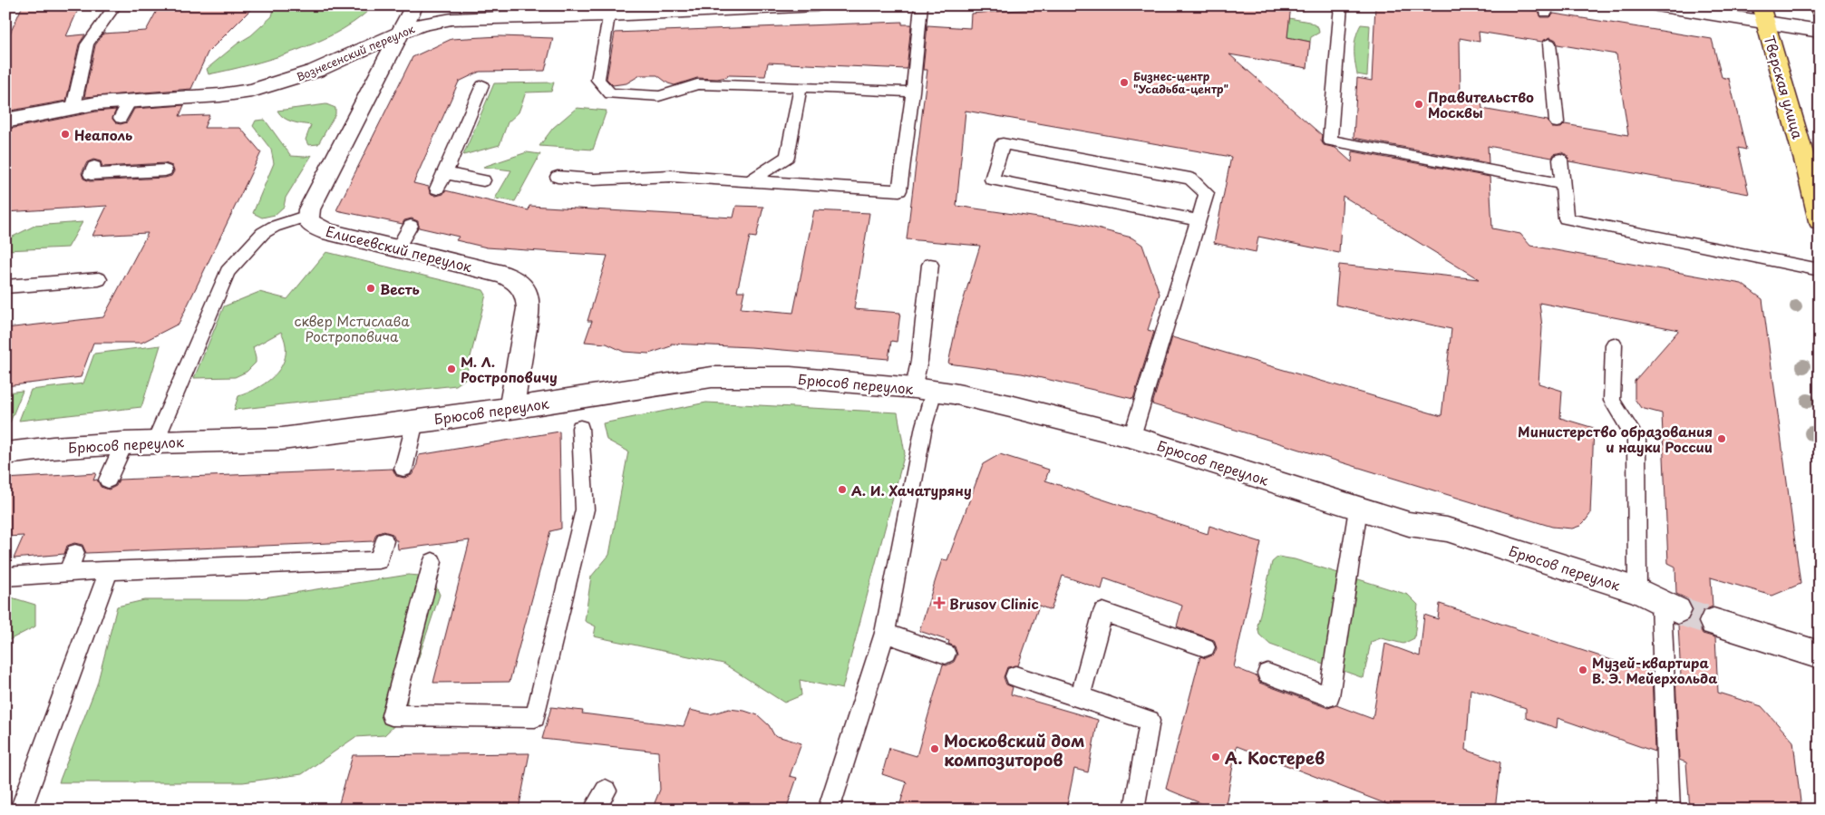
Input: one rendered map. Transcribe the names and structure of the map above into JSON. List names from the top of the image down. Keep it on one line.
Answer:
{"streets":{"main road":["Тверская улица"],"street":["Вознесенский переулок","Елисеевский переулок","Брюсов переулок"]},"crossings":[["Елисеевский переулок","Брюсов переулок"]],"parks":["сквер Мстислава Ростроповича"],"places":{"other":["Бизнес-центр \"Усадьба-центр\"","Правительство Москвы","Неаполь","Весть","М. Л. Ростроповичу","Министерство образования и науки России","А. И. Хачатуряну","Музей-квартира В. Э. Мейерхольда","Московский дом композиторов","А. Костерев"],"health":["Brusov Clinic"]}}
